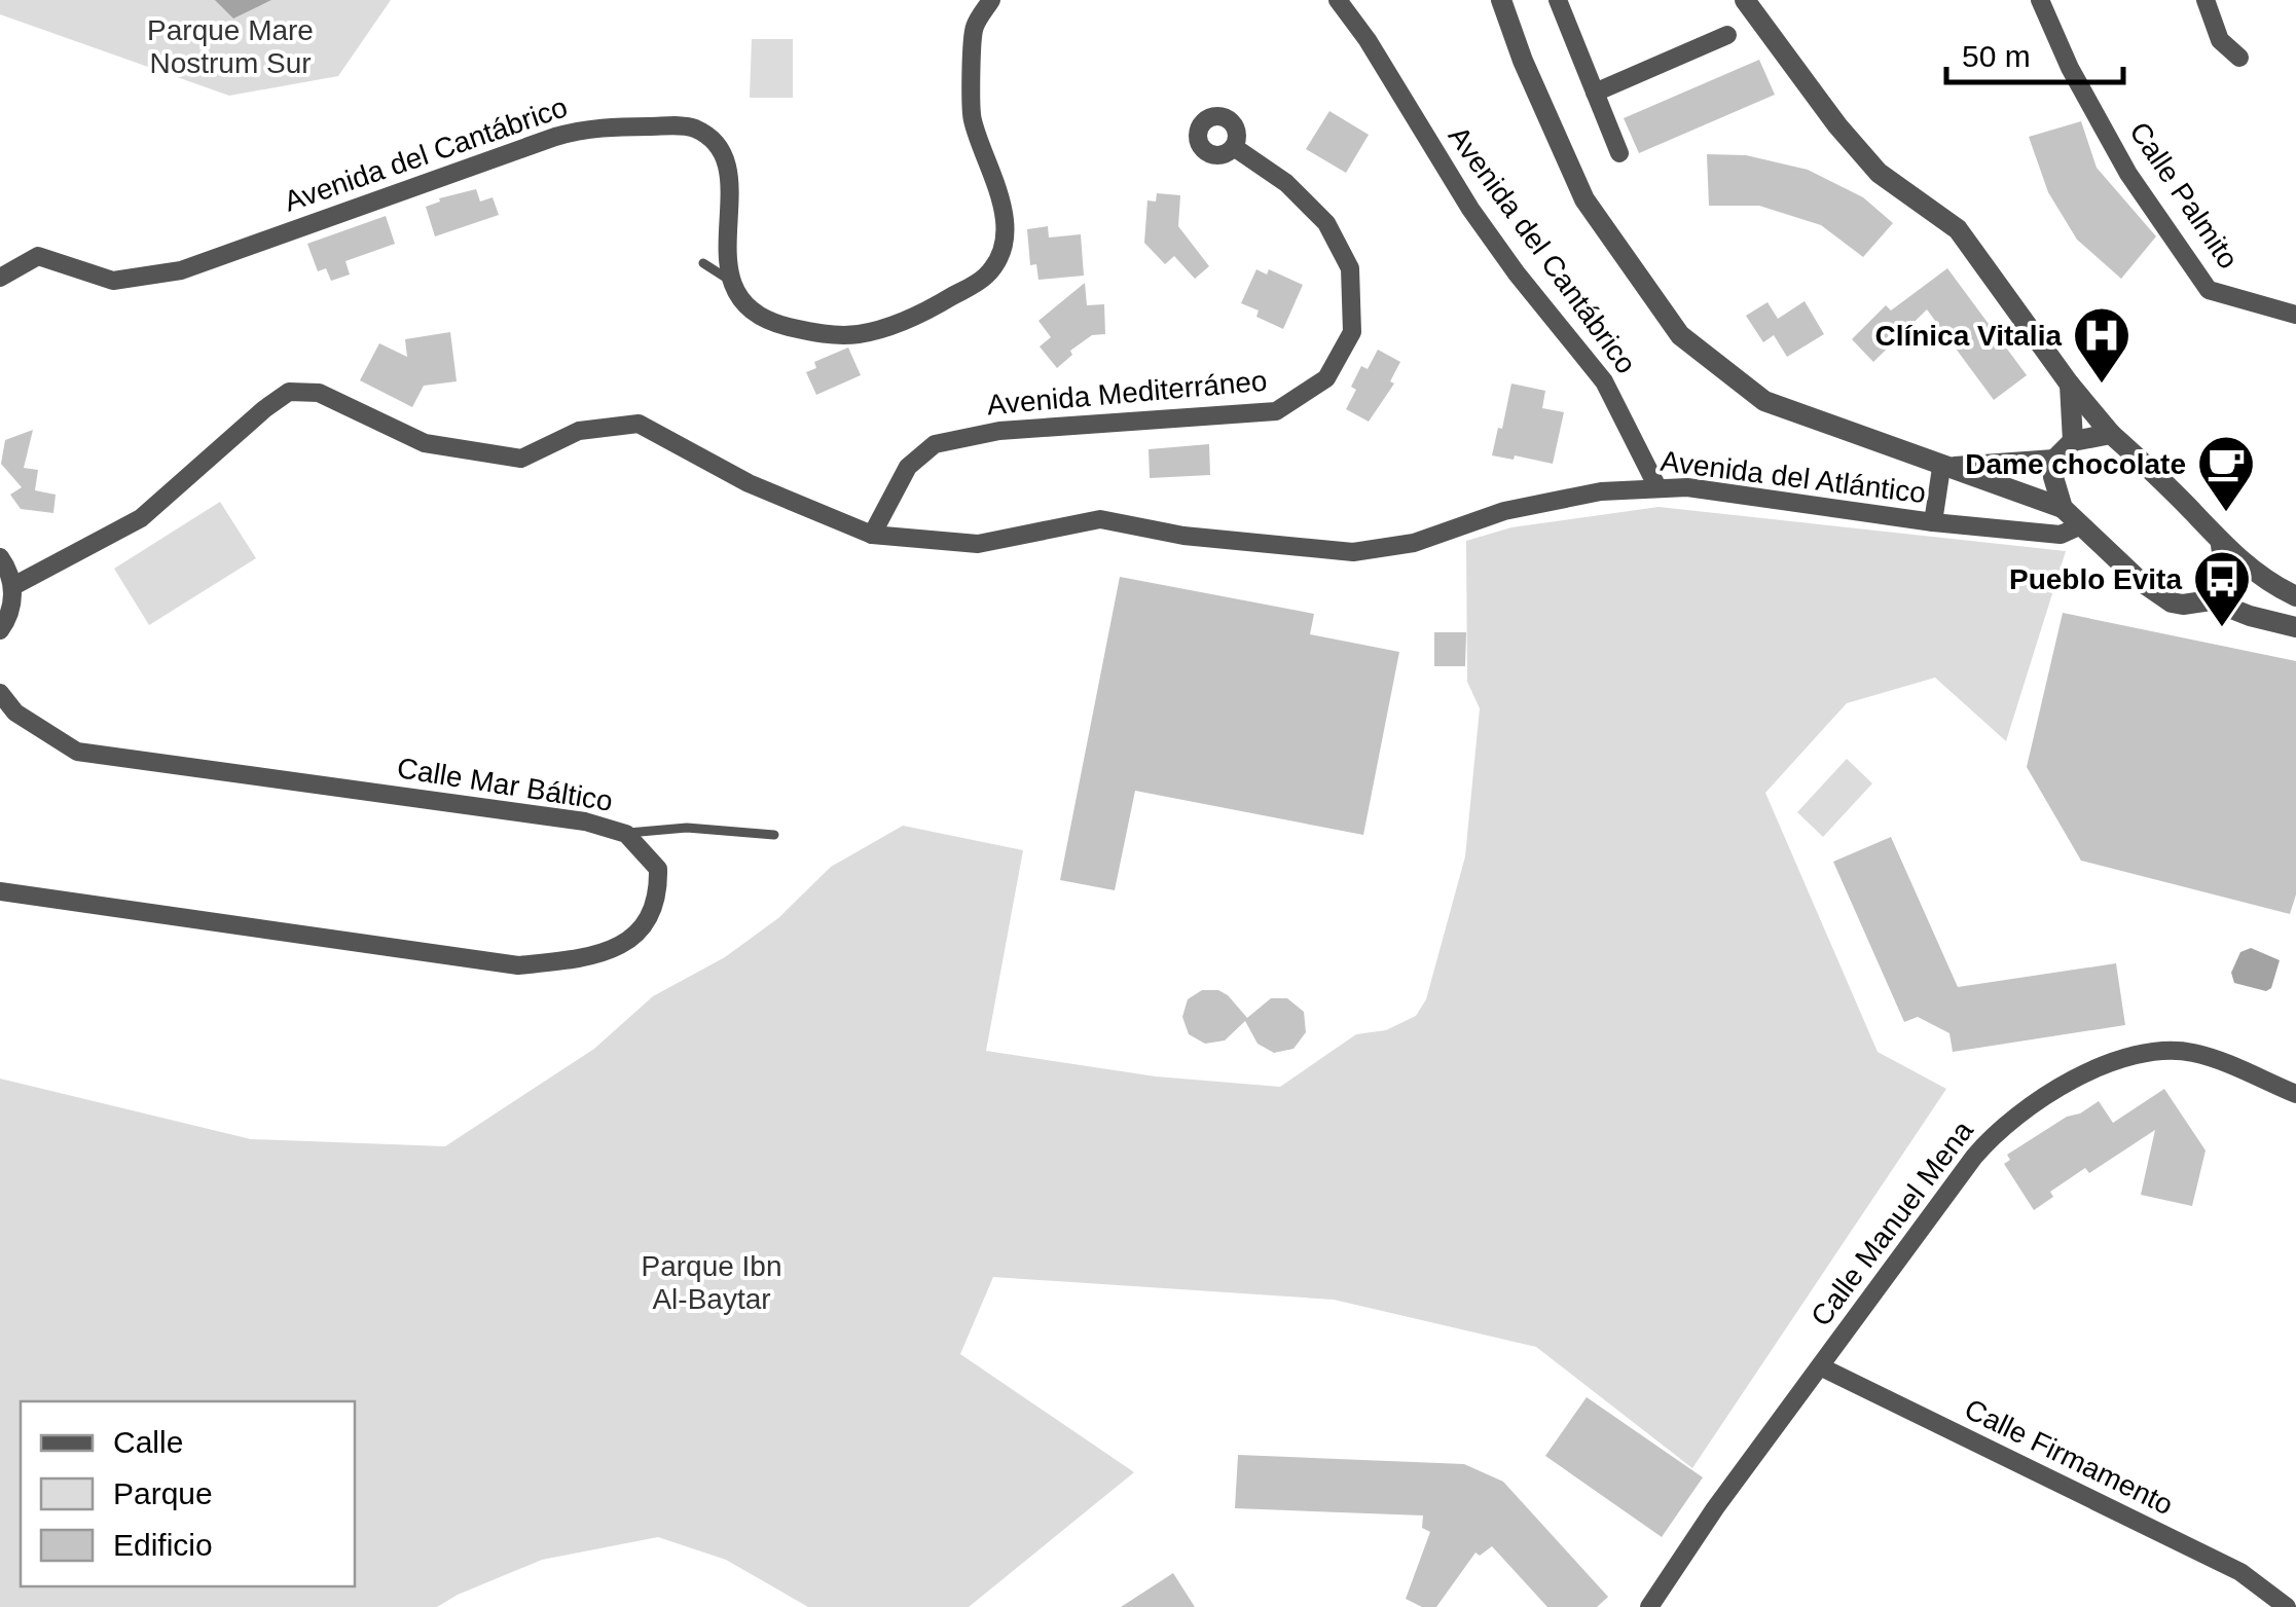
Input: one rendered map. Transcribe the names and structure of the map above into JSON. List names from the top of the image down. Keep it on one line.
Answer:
{"streets":{"street":["Avenida del Cantábrico","Calle Palmito","Avenida Mediterráneo","Avenida del Atlántico","Calle Mar Báltico","Calle Manuel Mena","Calle Firmamento"]},"crossings":[["Avenida del Cantábrico","Avenida del Atlántico"],["Avenida Mediterráneo","Avenida del Atlántico"],["Calle Manuel Mena","Calle Firmamento"]],"parks":["Parque Mare Nostrum Sur","Parque Ibn Al-Baytar"],"places":{"hospital":["Clínica Vitalia"],"cafe":["Dame chocolate"],"bus stop":["Pueblo Evita"]},"legend":["Calle","Parque","Edificio"],"scale_bar":"50 m"}
